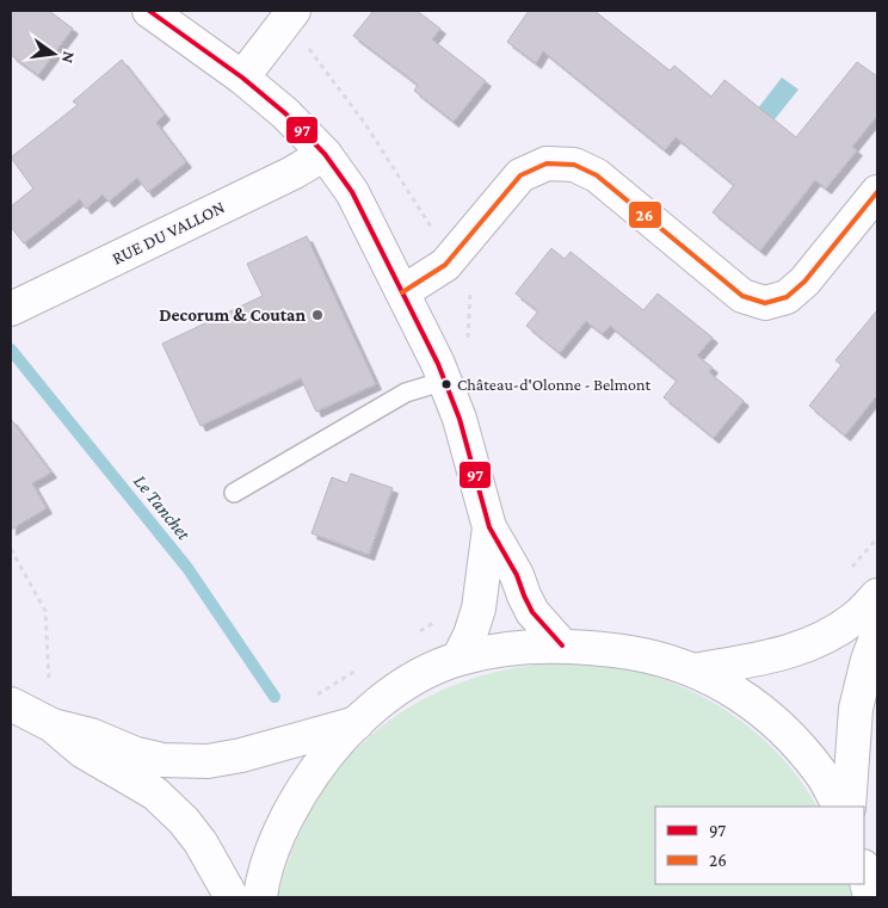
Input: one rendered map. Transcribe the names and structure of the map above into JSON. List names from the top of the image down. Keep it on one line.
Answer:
{"streets":{"street":["RUE DU VALLON"]},"water":["Le Tanchet"],"places":["Decorum & Coutan","Château-d'Olonne - Belmont"],"lines":["transit line 97","transit line 26"],"legend":["97","26"],"north":"right"}
